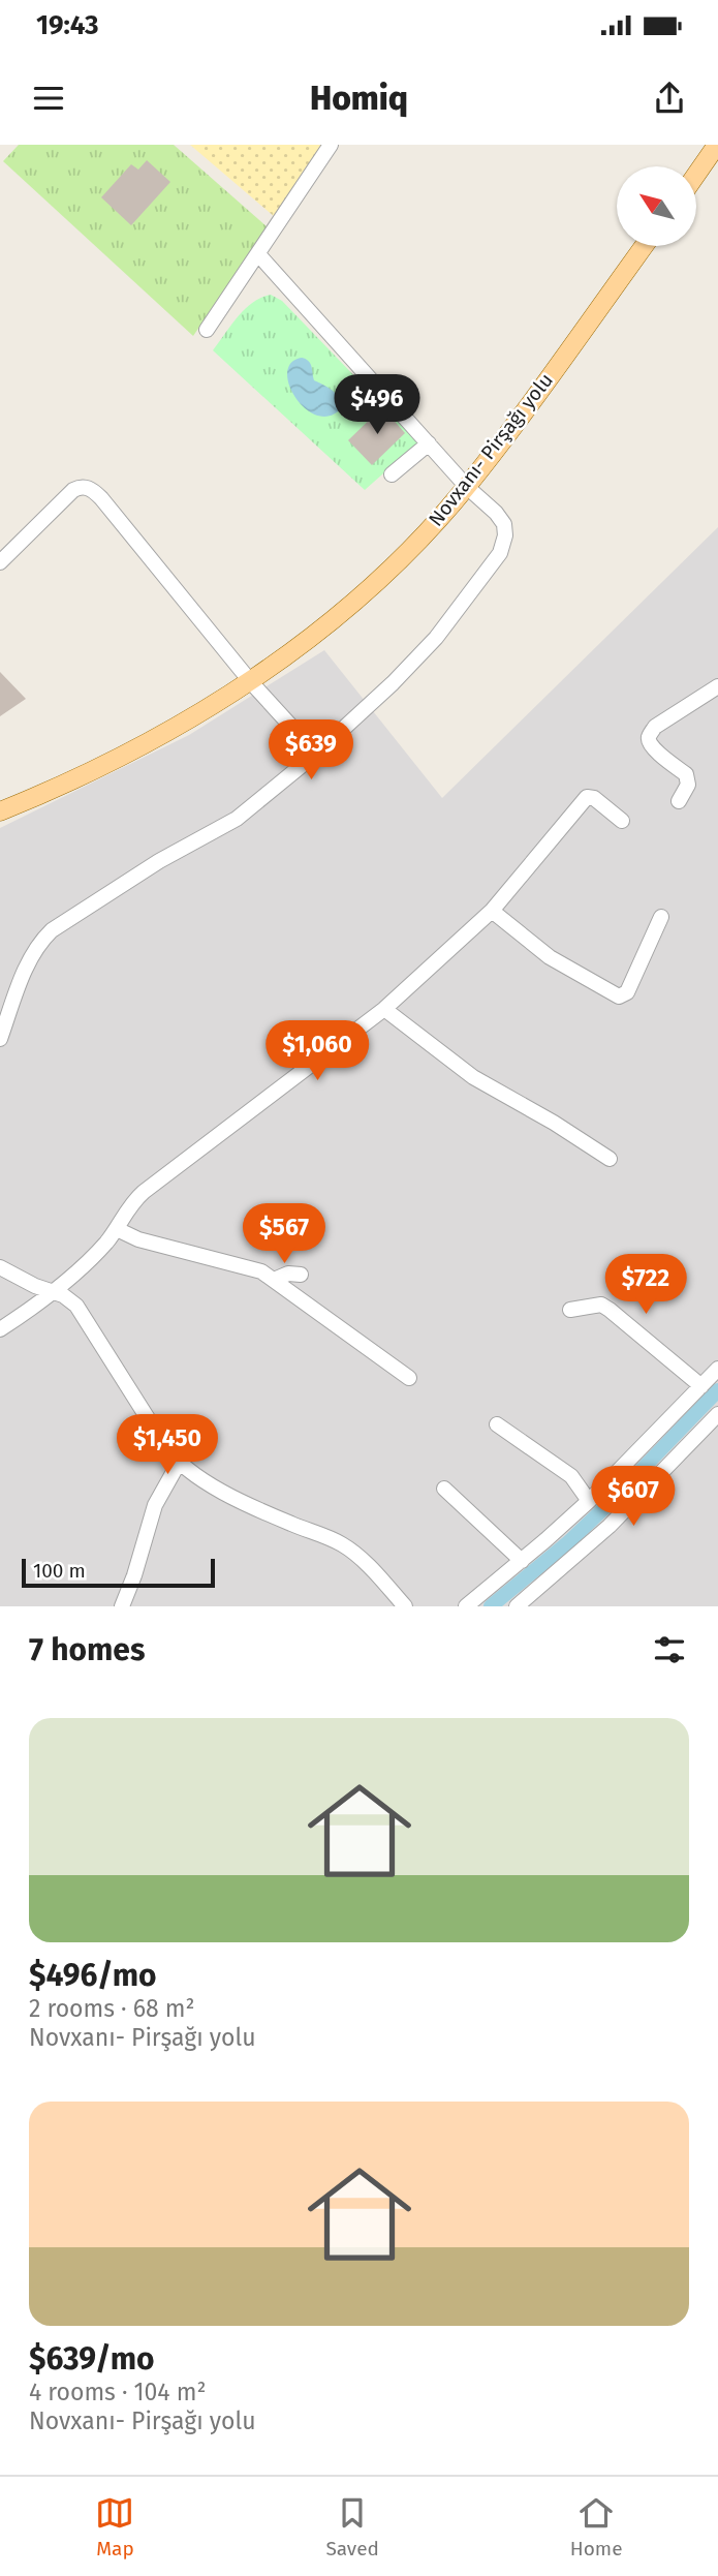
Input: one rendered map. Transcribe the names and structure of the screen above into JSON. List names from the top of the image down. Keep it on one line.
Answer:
{"streets":{"main road":["Novxanı- Pirşağı yolu"]},"scale_bar":"100 m","north":"top left","page":{"status":"19:43","header":"Homiq","price":["$496","$639","$1,060","$567","$722","$1,450","$607"],"scale":"100 m","heading":"7 homes","list":[{"name":"$496/mo","note":"2 rooms · 68 m² · Novxanı- Pirşağı yolu"},{"name":"$639/mo","note":"4 rooms · 104 m² · Novxanı- Pirşağı yolu"}],"tabs":["Map","Saved","Home"]}}
